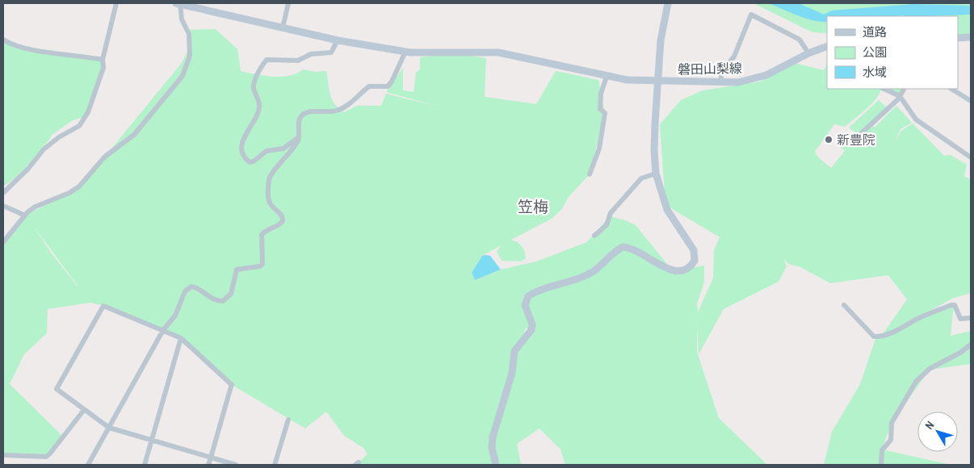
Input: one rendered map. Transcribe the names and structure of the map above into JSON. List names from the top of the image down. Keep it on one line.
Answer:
{"streets":{"main road":["磐田山梨線"]},"districts":["笠梅"],"places":["新豊院"],"legend":["道路","公園","水域"],"north":"top left"}
